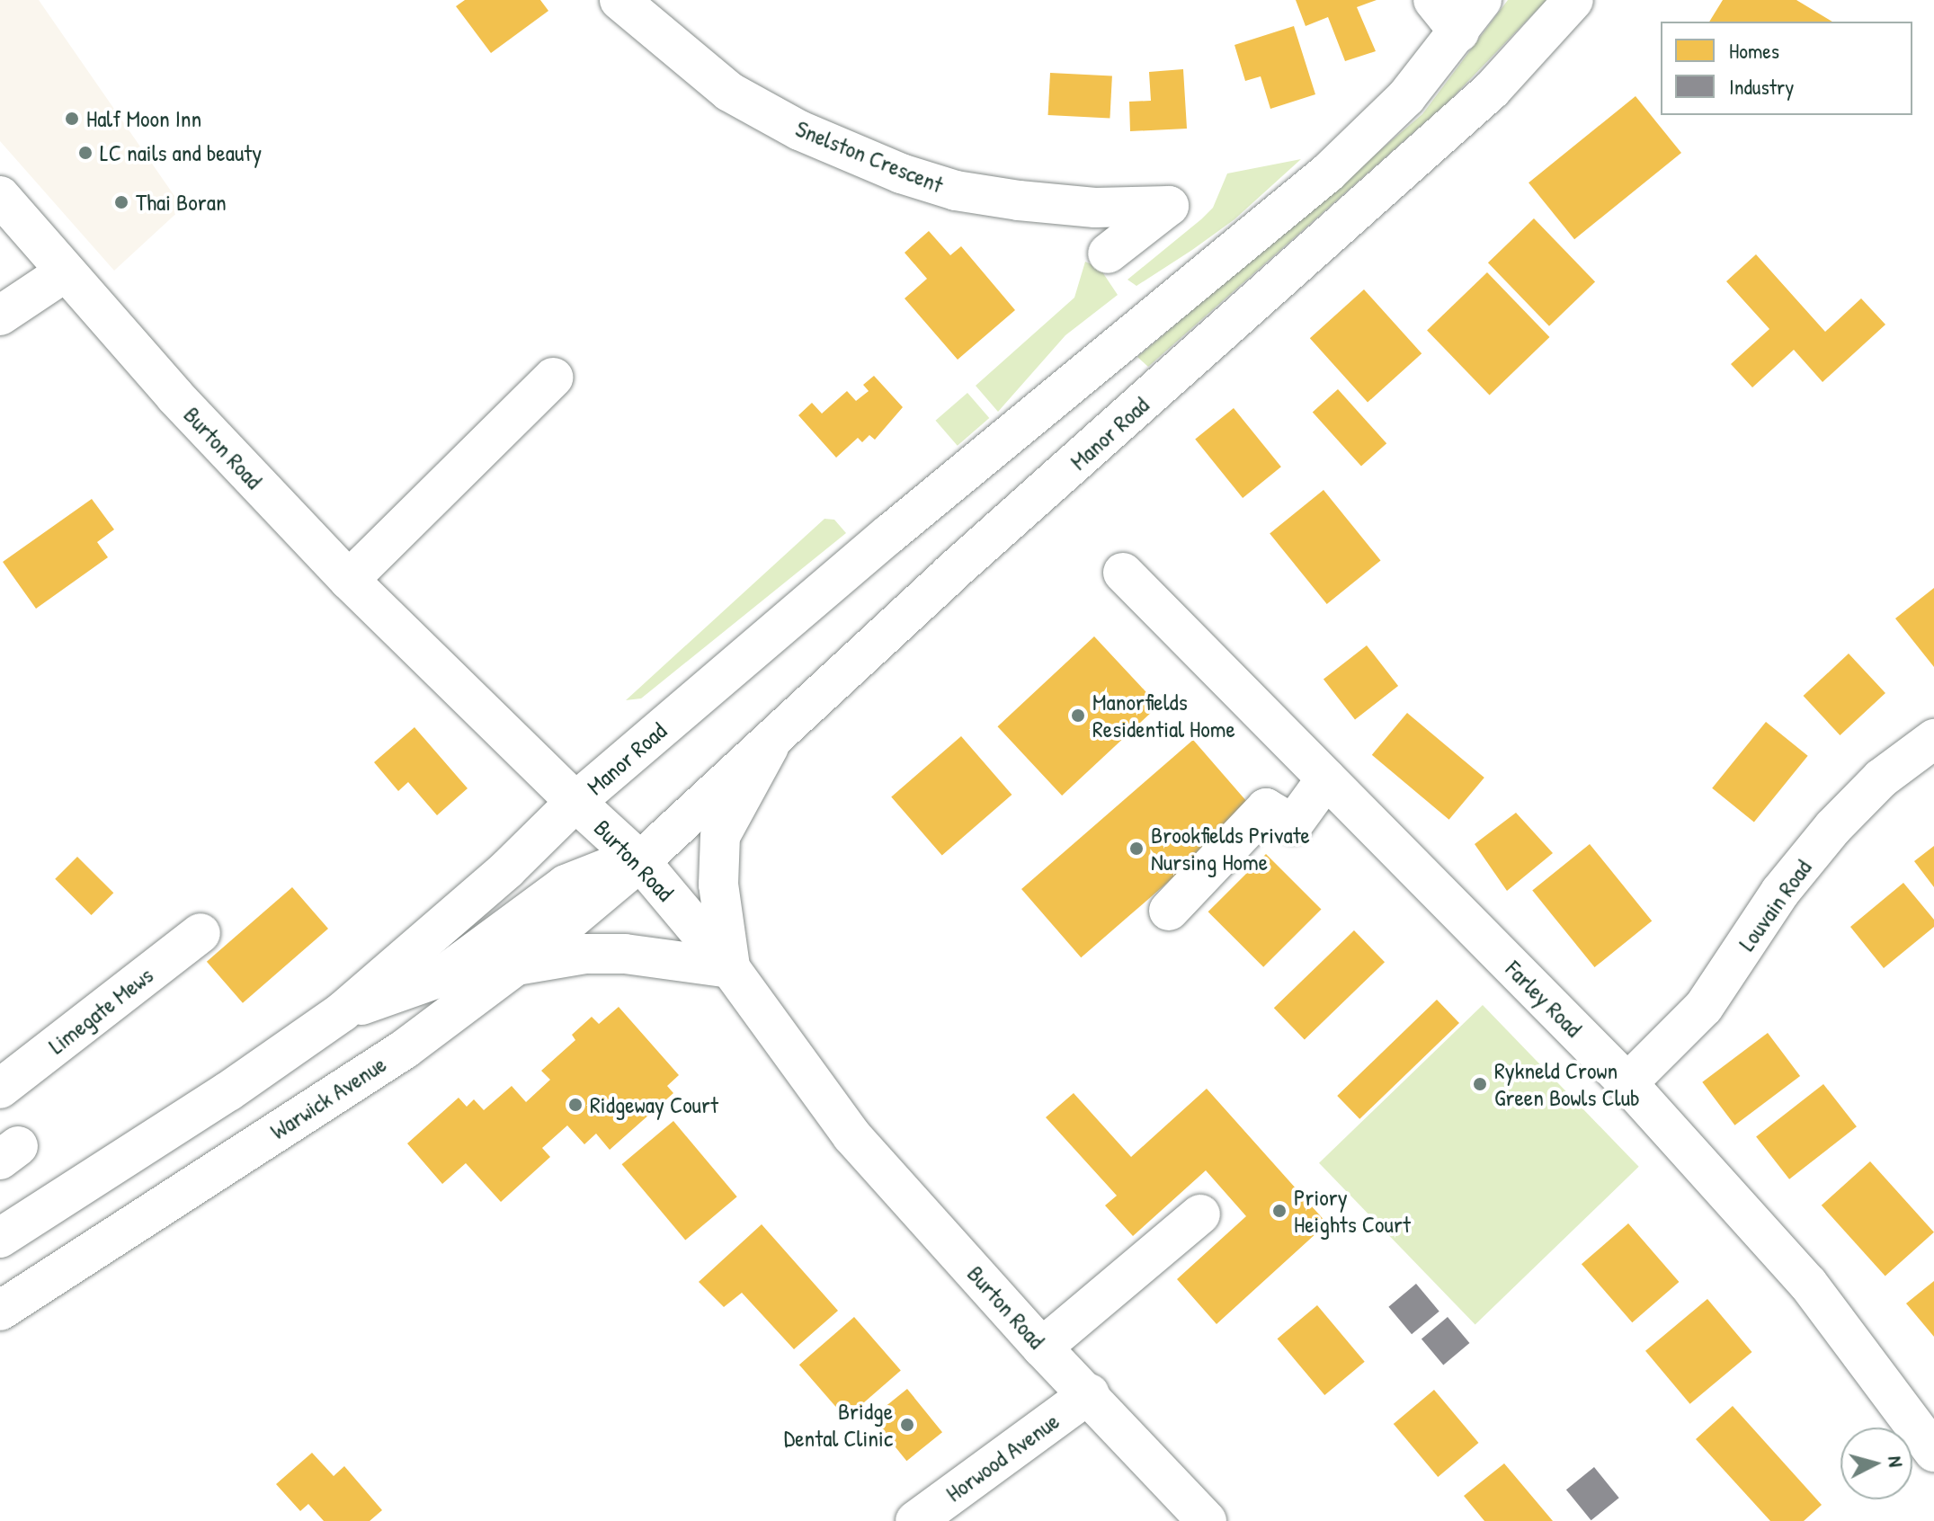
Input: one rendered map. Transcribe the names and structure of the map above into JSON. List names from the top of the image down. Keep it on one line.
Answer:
{"streets":{"main road":["Snelston Crescent","Manor Road","Burton Road","Louvain Road","Farley Road","Limegate Mews","Warwick Avenue","Horwood Avenue"]},"crossings":[["Manor Road","Burton Road"],["Manor Road","Warwick Avenue"],["Burton Road","Warwick Avenue"],["Burton Road","Horwood Avenue"],["Louvain Road","Farley Road"]],"places":["Half Moon Inn","LC nails and beauty","Thai Boran","Manorfields Residential Home","Brookfields Private Nursing Home","Rykneld Crown Green Bowls Club","Ridgeway Court","Priory Heights Court","Bridge Dental Clinic"],"legend":["Homes","Industry"],"north":"right"}
